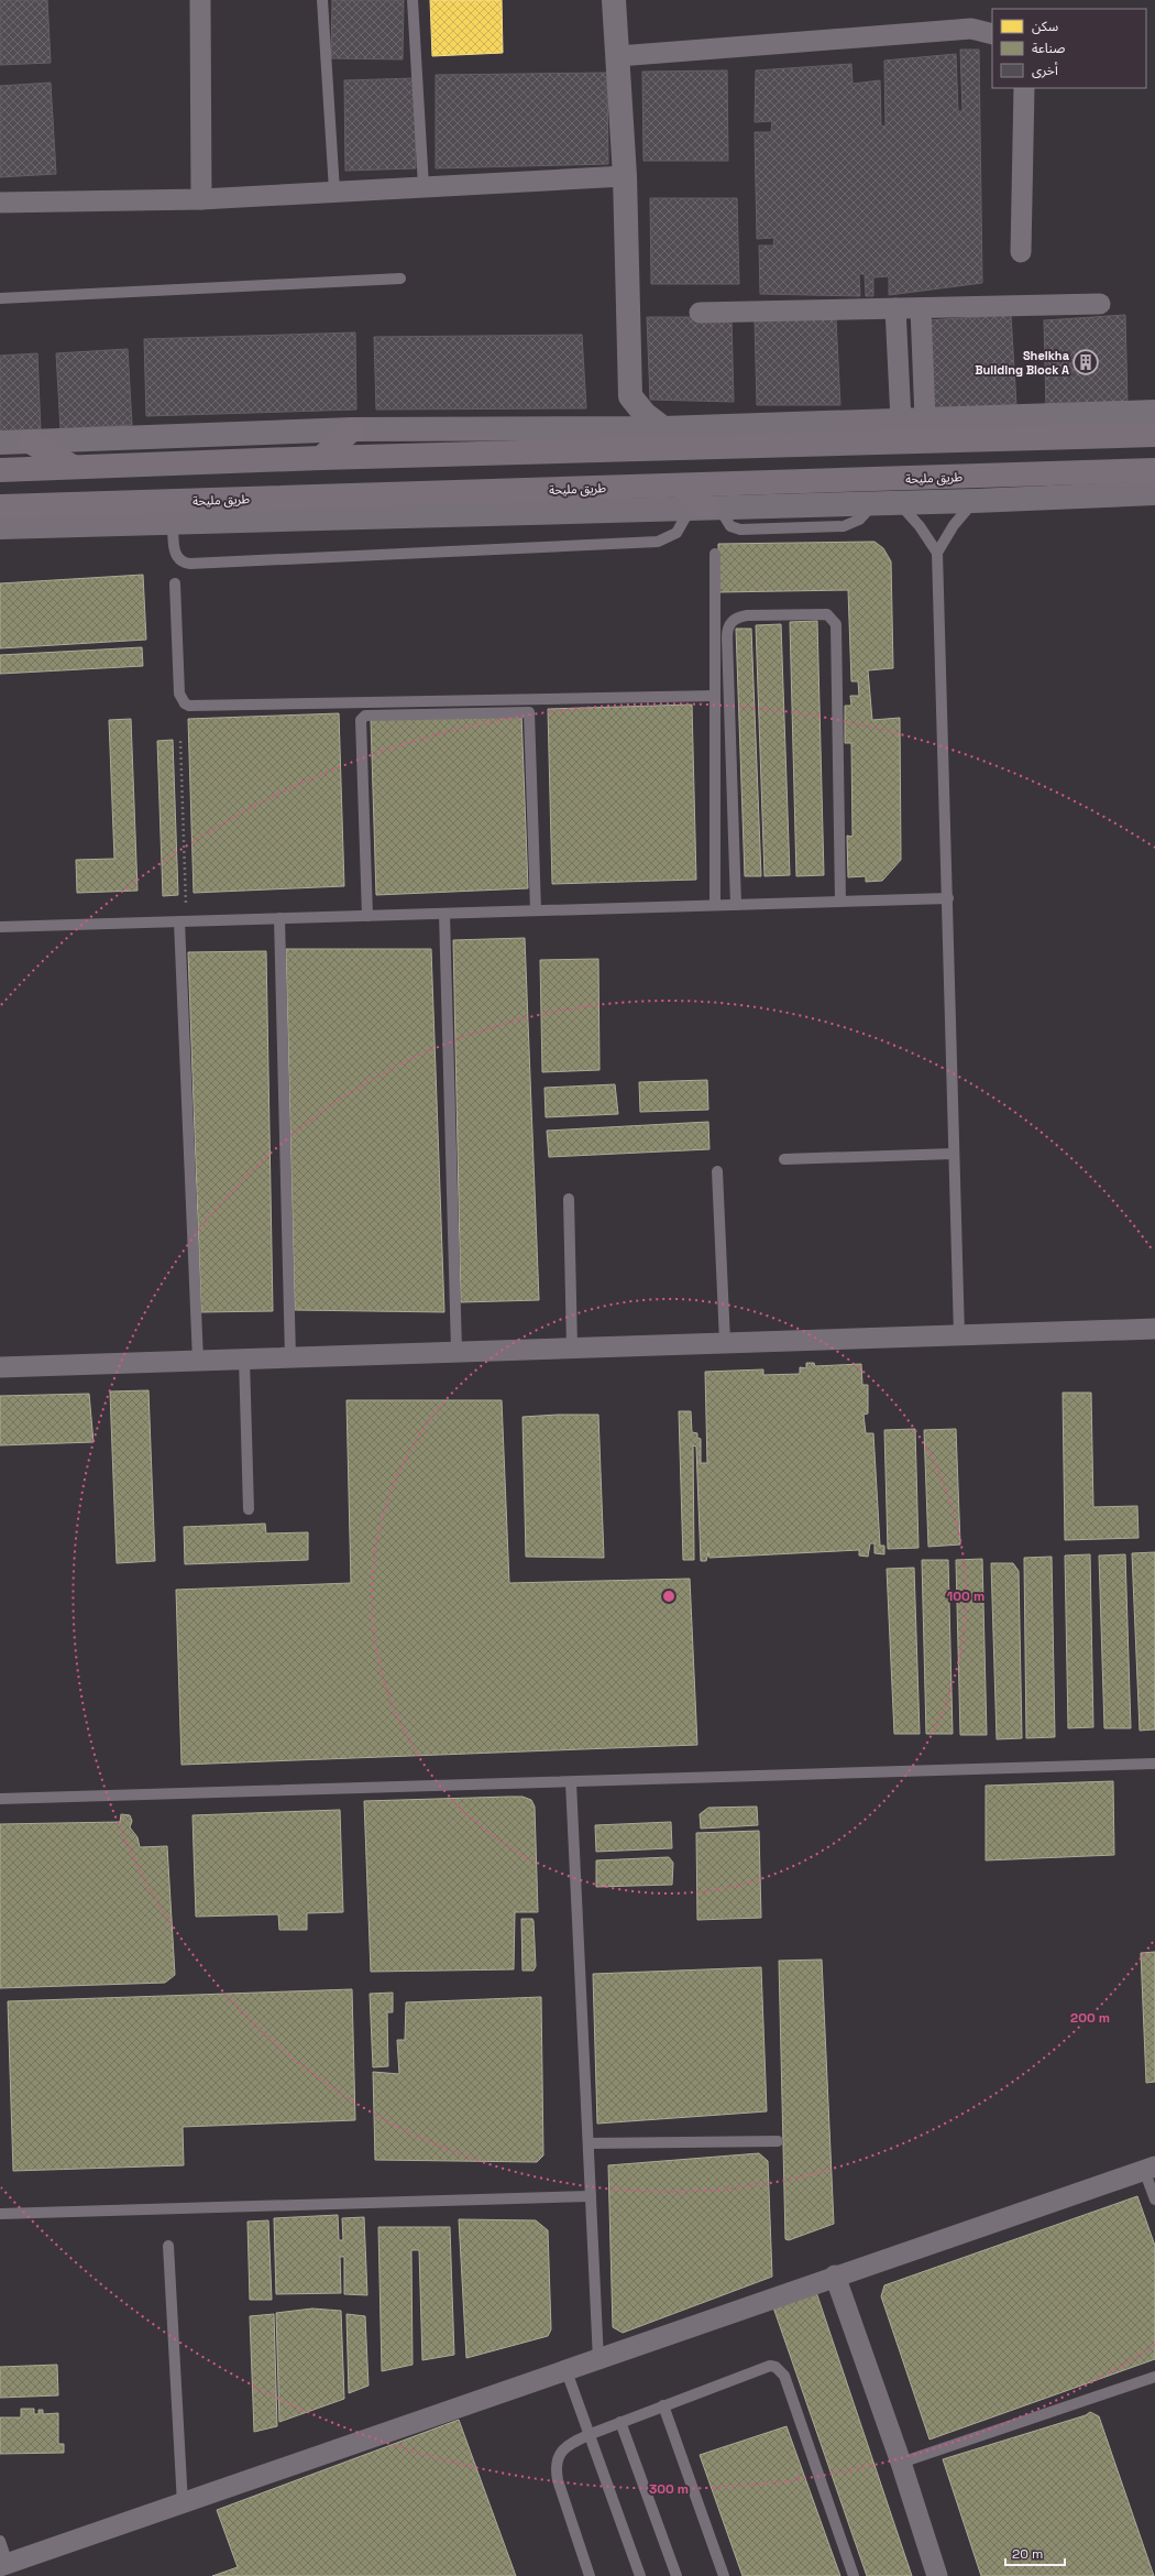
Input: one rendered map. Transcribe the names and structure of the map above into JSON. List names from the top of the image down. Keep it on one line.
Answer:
{"streets":{"main road":["طريق مليحة"]},"places":{"building":["Sheikha Building Block A"]},"legend":["سكن","صناعة","أخرى"],"scale_bar":"20 m","rings":["100 m","200 m","300 m"]}
